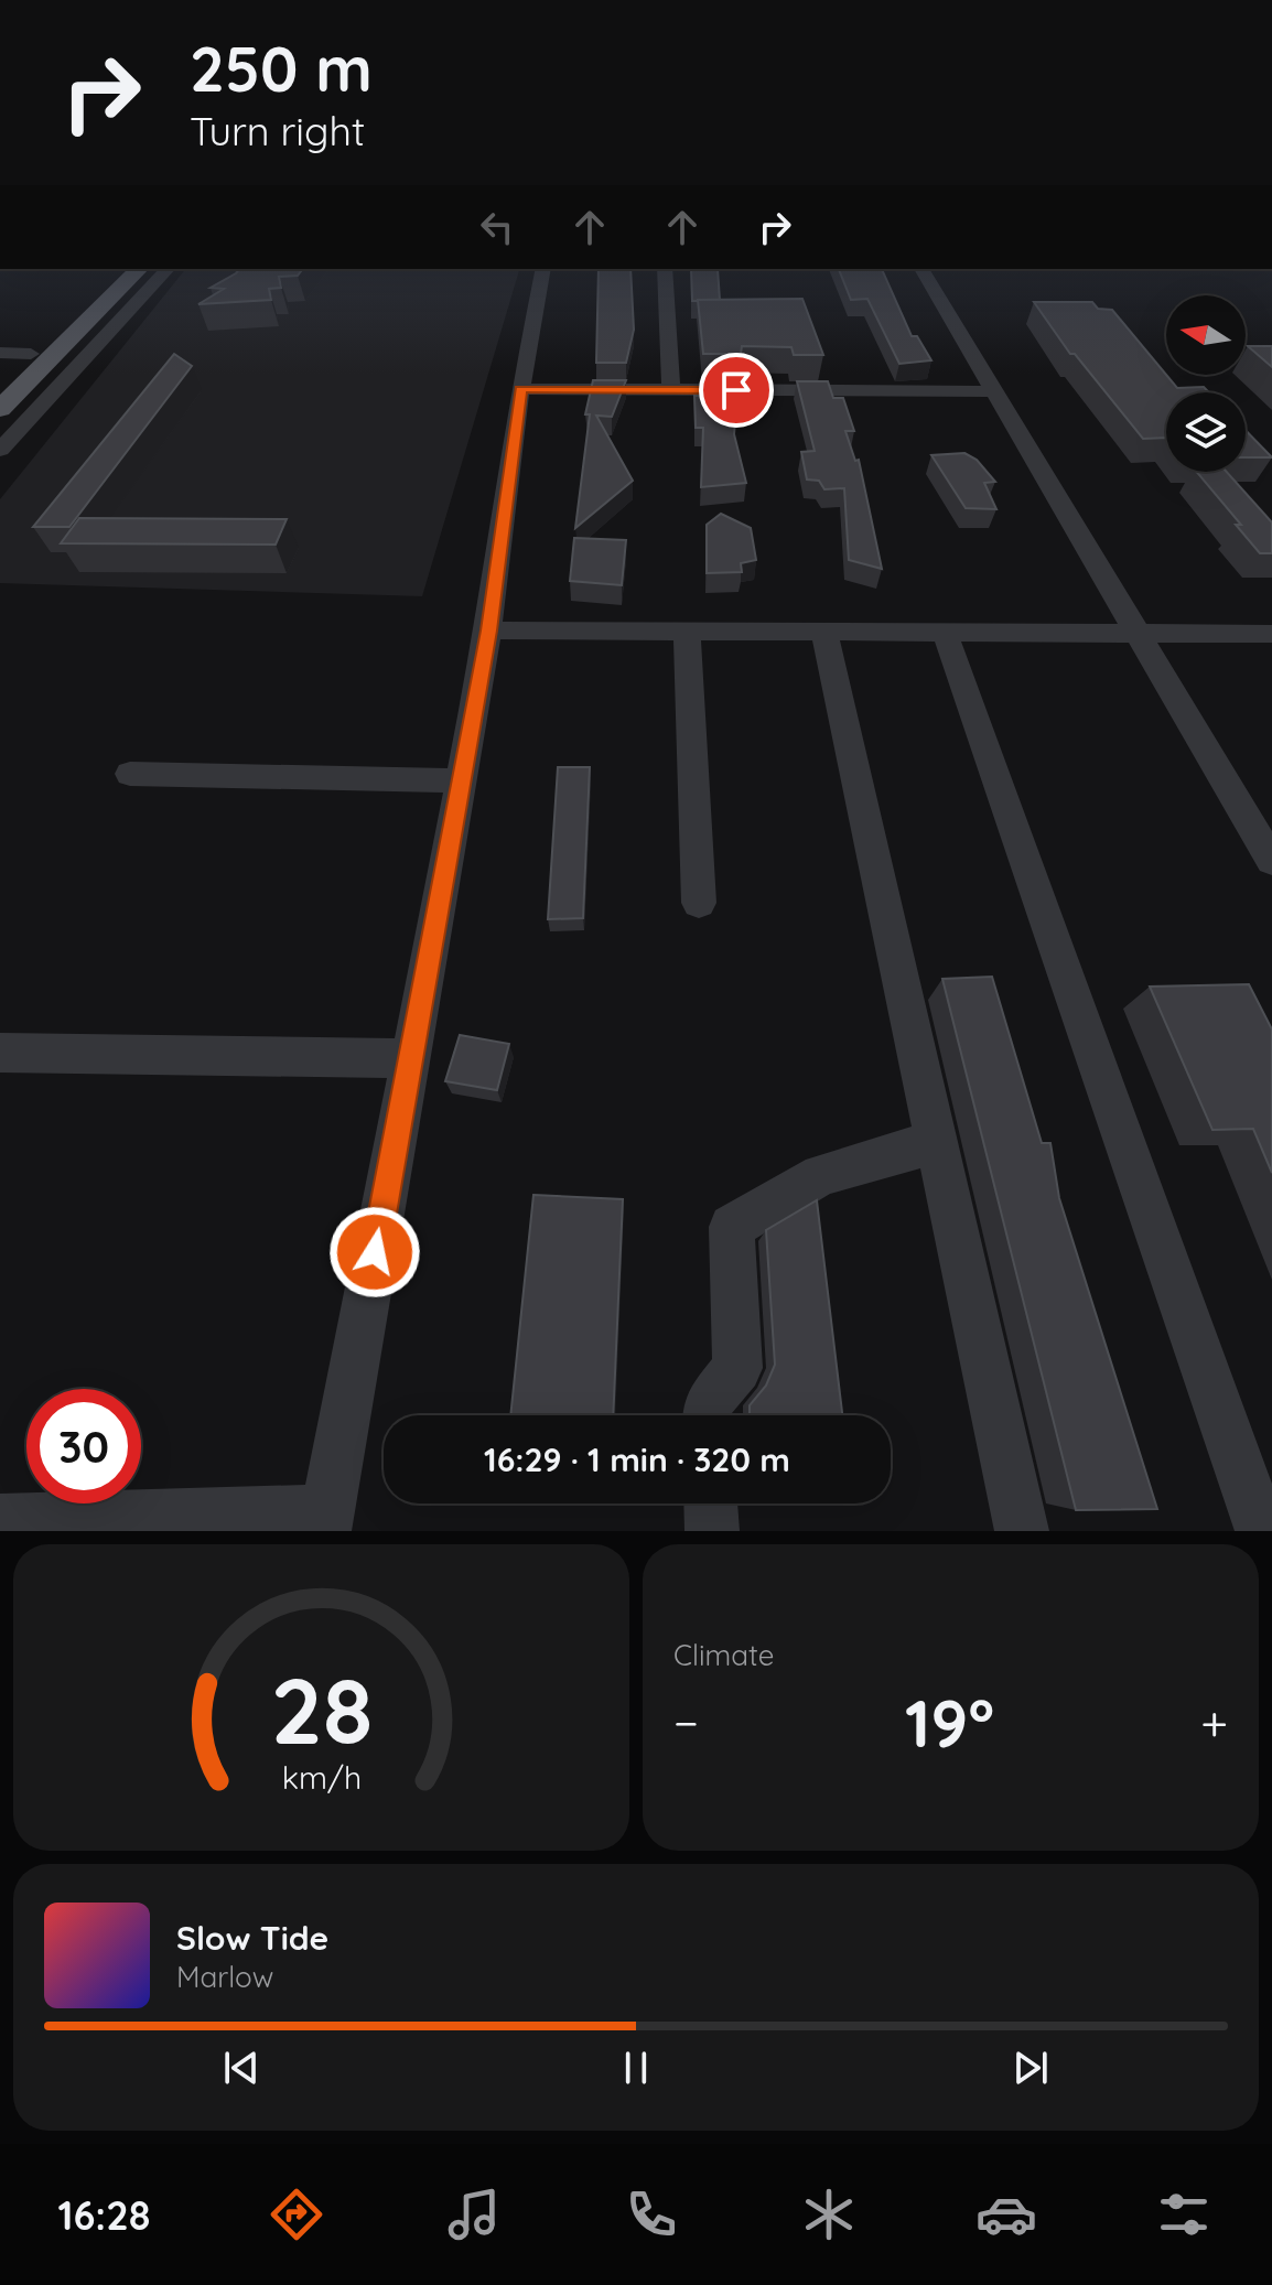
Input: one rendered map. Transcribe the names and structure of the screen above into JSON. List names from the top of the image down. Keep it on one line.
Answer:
{"north":"left","page":{"turn":["250 m","Turn right"],"limit":"30","trip":"16:29 · 1 min · 320 m","tile":"Climate","heat":["−","19°","+"],"song":["Slow Tide","Marlow"],"tabs":"16:28","gauge":["28","km/h"]}}
